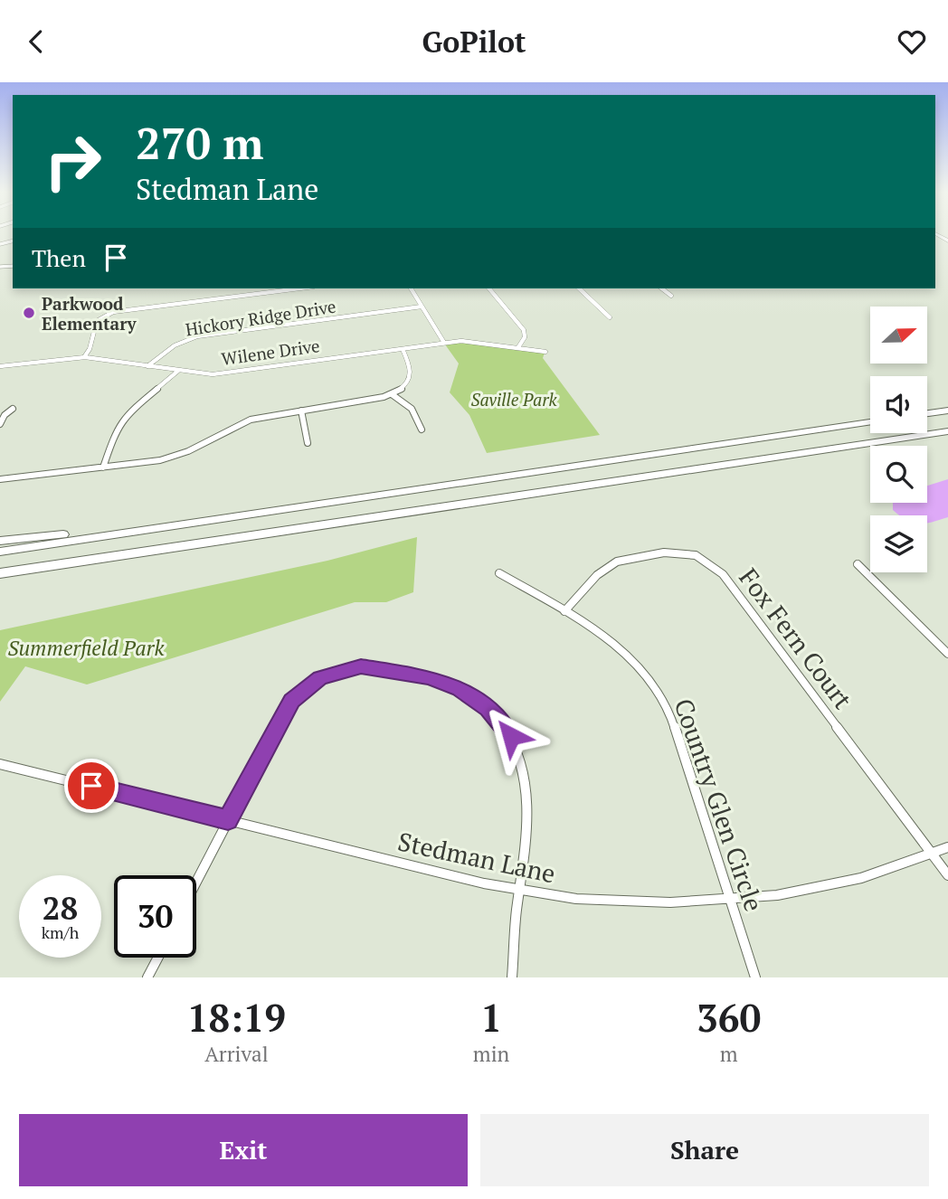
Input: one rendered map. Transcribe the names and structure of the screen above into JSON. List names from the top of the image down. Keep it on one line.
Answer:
{"streets":{"street":["Hickory Ridge Drive","Wilene Drive","Fox Fern Court","Country Glen Circle","Stedman Lane"]},"crossings":[["Hickory Ridge Drive","Wilene Drive"],["Fox Fern Court","Country Glen Circle"],["Fox Fern Court","Stedman Lane"],["Country Glen Circle","Stedman Lane"]],"parks":["Saville Park","Summerfield Park"],"places":["Parkwood Elementary"],"north":"right","page":{"header":"GoPilot","turn":["270 m","Stedman Lane"],"then":"Then","speed":"28 km/h","limit":"30","eta":["18:19","Arrival","1","min","360","m"],"buttons":["Exit","Share"]}}
